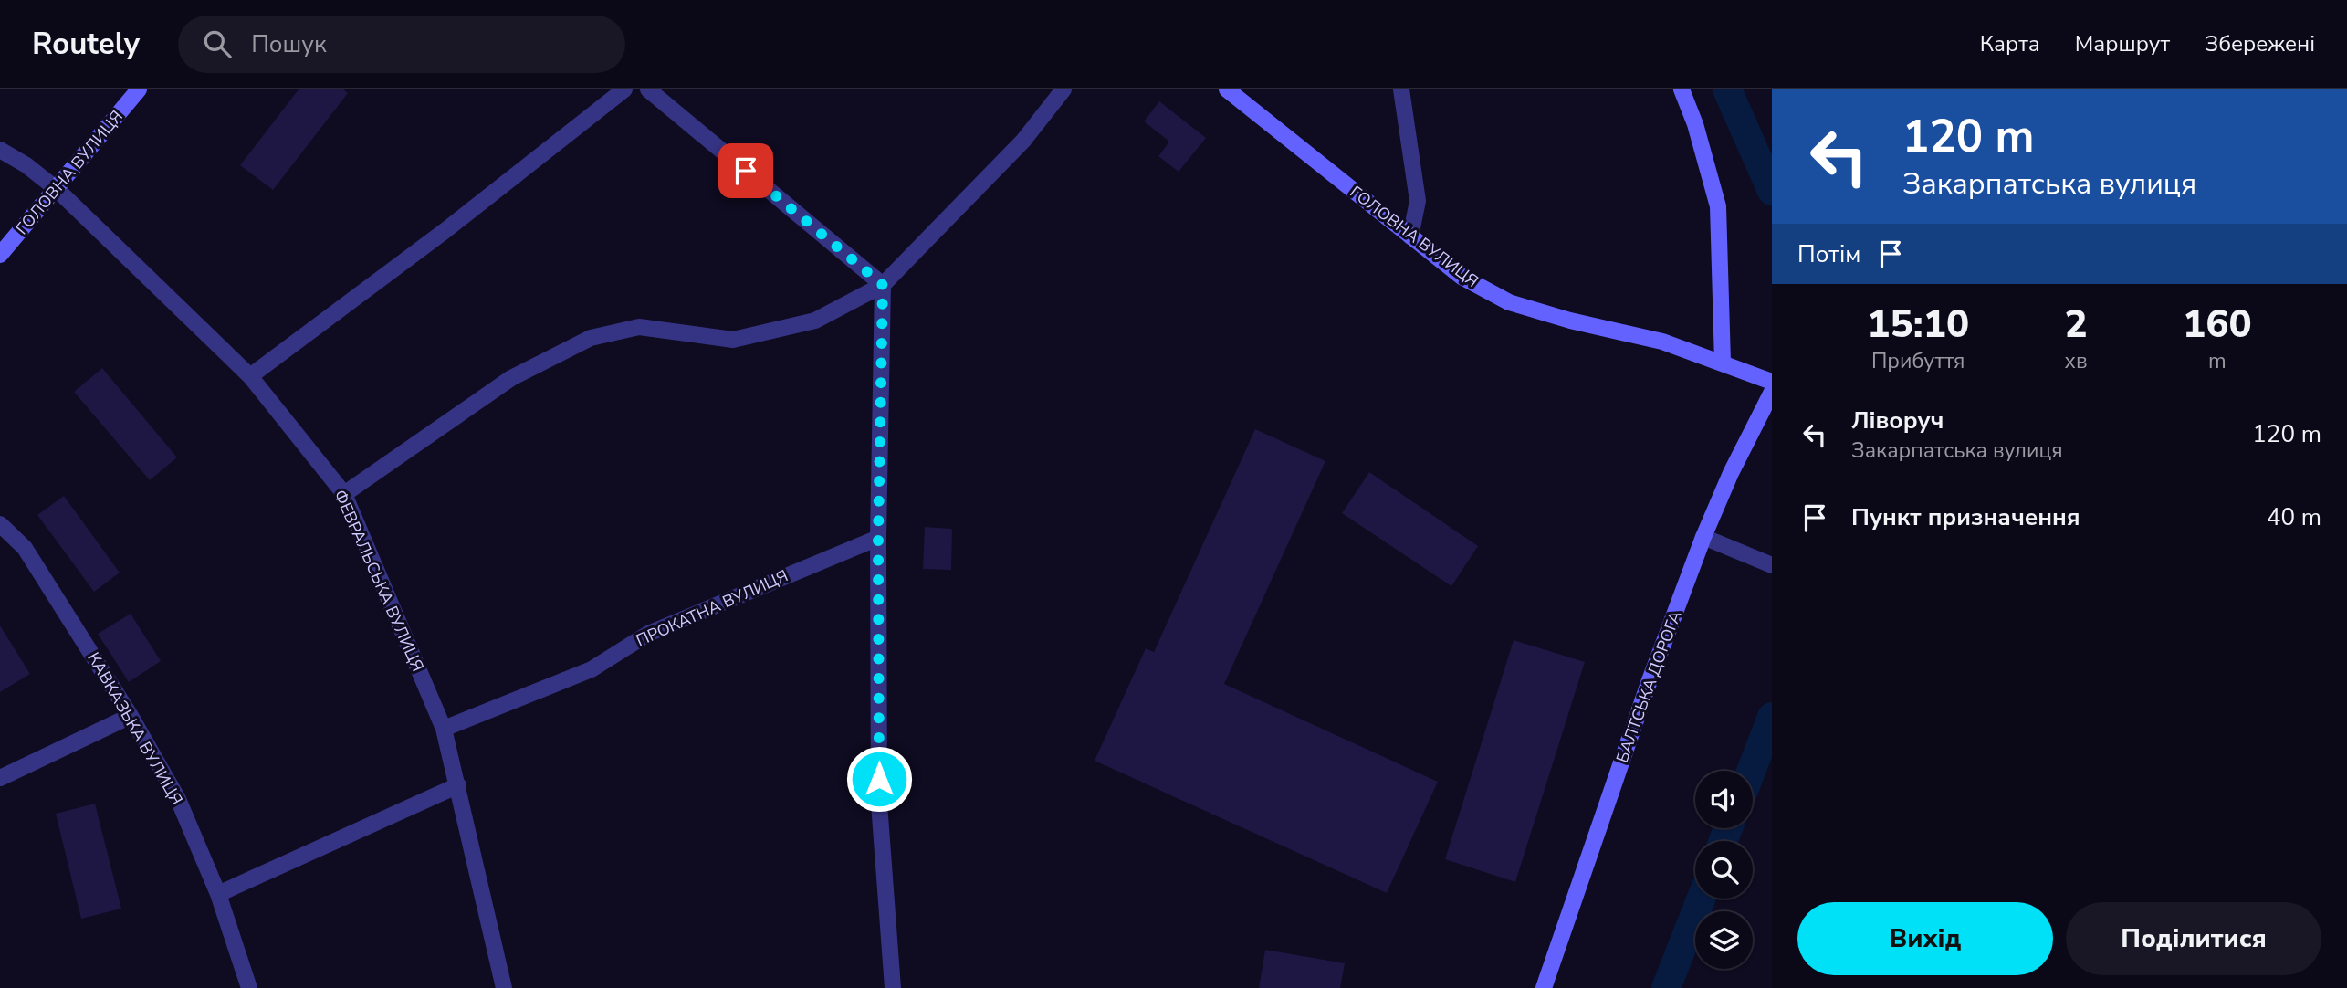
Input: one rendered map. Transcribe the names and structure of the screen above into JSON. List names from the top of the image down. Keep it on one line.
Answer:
{"streets":{"street":["ГОЛОВНА ВУЛИЦЯ","ФЕВРАЛЬСЬКА ВУЛИЦЯ","ПРОКАТНА ВУЛИЦЯ","БАЛТСЬКА ДОРОГА","КАВКАЗЬКА ВУЛИЦЯ"]},"crossings":[["ГОЛОВНА ВУЛИЦЯ","ФЕВРАЛЬСЬКА ВУЛИЦЯ"],["ФЕВРАЛЬСЬКА ВУЛИЦЯ","ПРОКАТНА ВУЛИЦЯ"]],"page":{"header":"Routely","search":"Пошук","nav":["Карта","Маршрут","Збережені"],"turn":["120 m","Закарпатська вулиця"],"then":"Потім","eta":["15:10","Прибуття","2","хв","160","m"],"list":[{"name":"Ліворуч","note":"Закарпатська вулиця","value":"120 m"},{"name":"Пункт призначення","value":"40 m"}],"buttons":["Вихід","Поділитися"]}}
